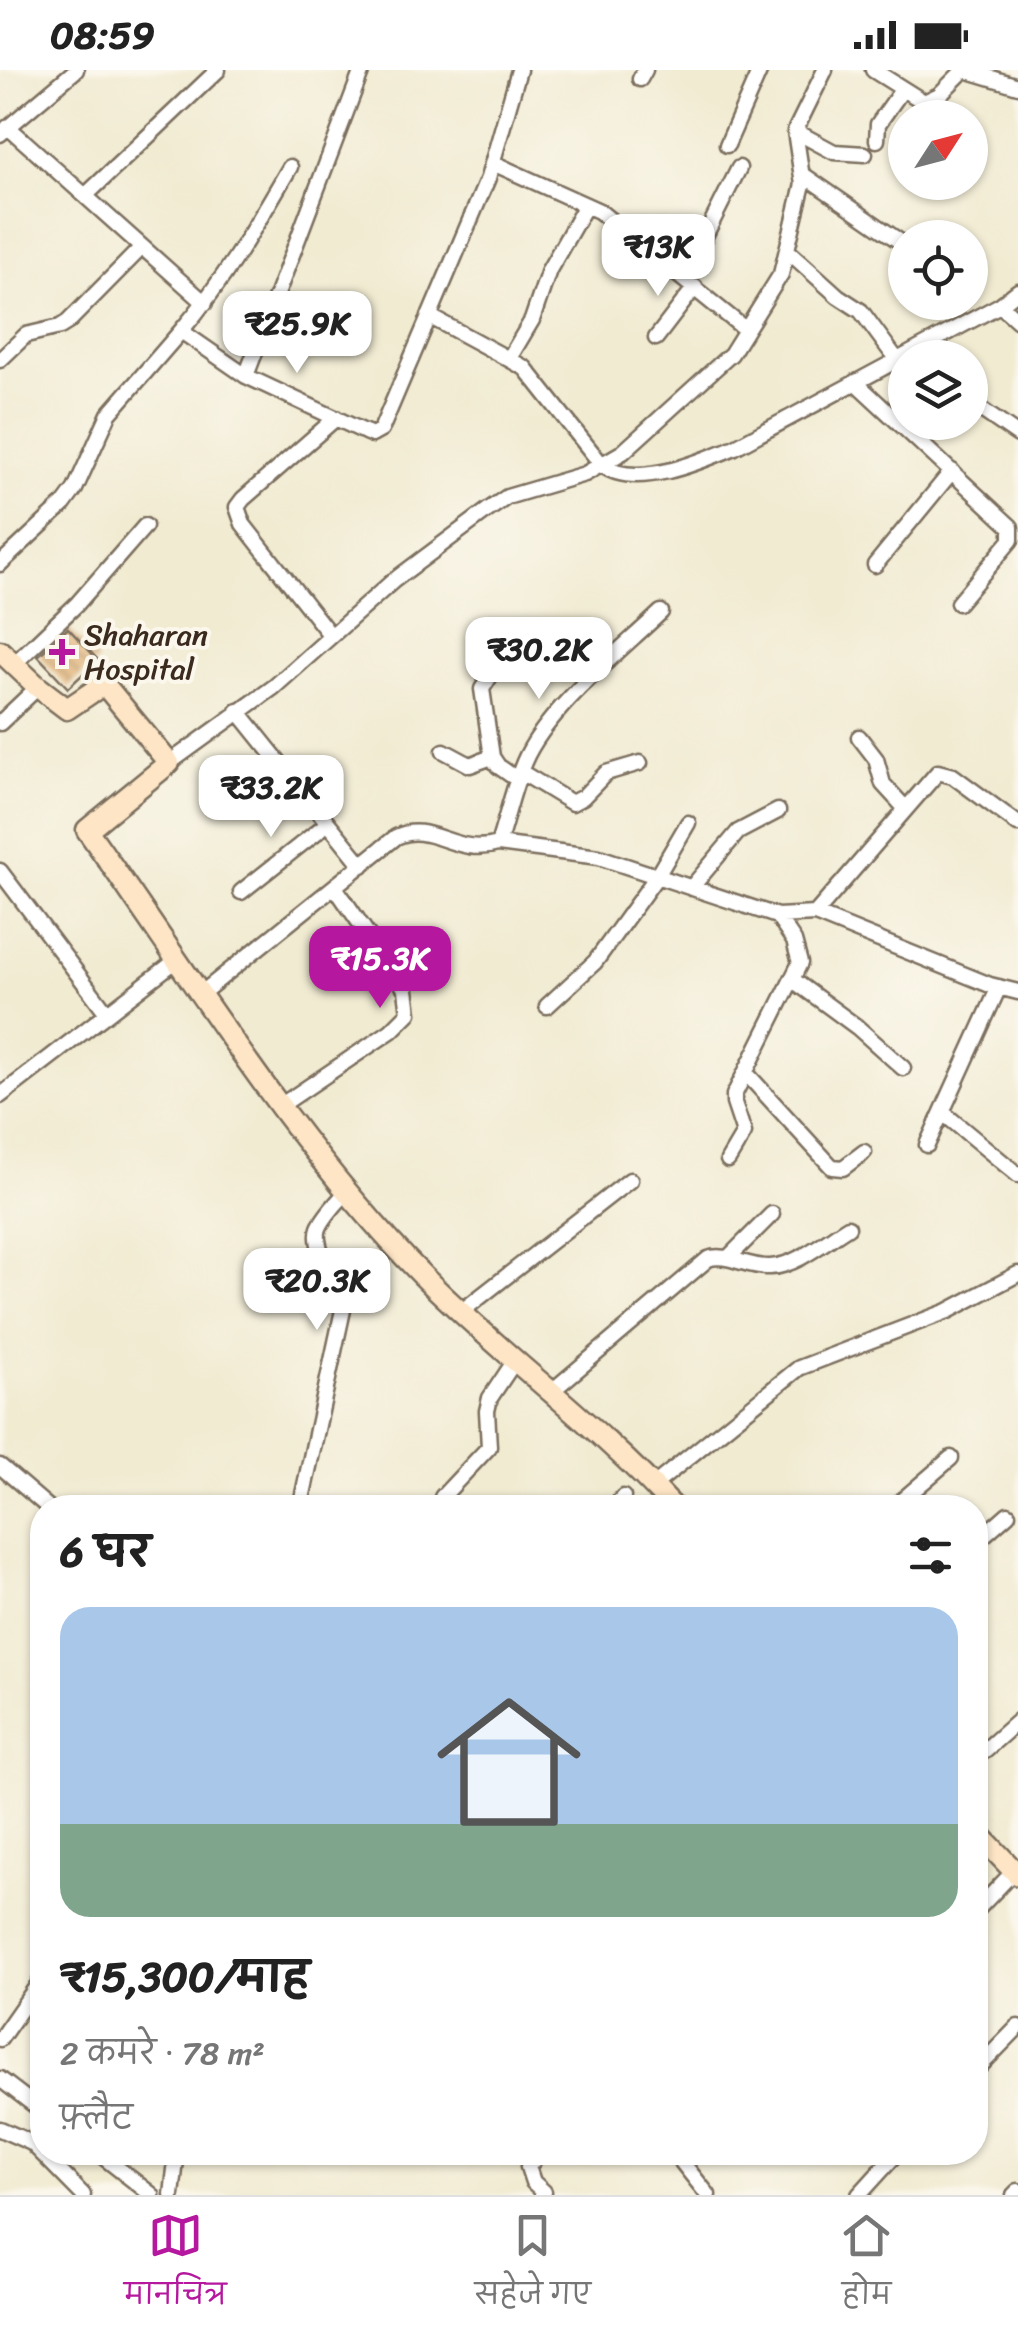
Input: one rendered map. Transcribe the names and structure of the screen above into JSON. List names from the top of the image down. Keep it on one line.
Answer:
{"places":{"health":["Shaharan Hospital"]},"north":"top right","page":{"status":"08:59","price":["₹13K","₹25.9K","₹30.2K","₹33.2K","₹15.3K","₹20.3K"],"heading":"6 घर","list":[{"name":"₹15,300/माह","note":"2 कमरे · 78 m² · फ़्लैट"}],"tabs":["मानचित्र","सहेजे गए","होम"]}}
